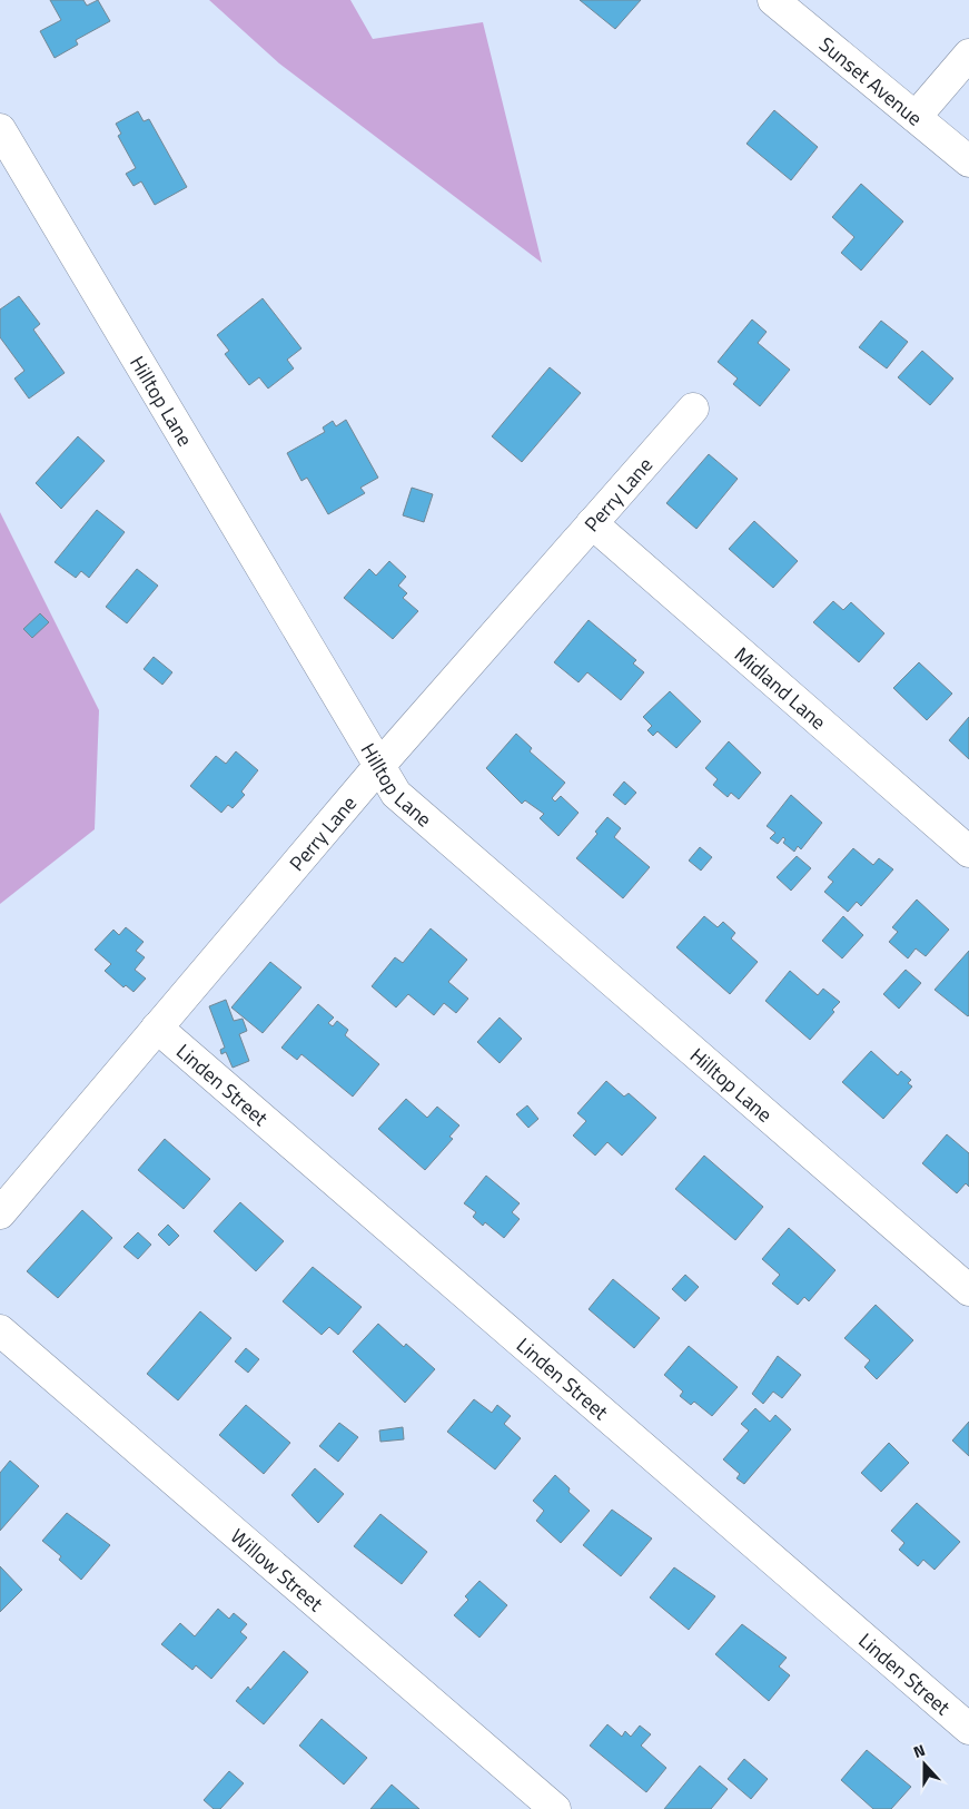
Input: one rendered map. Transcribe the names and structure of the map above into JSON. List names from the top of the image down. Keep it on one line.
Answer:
{"streets":{"street":["Sunset Avenue","Hilltop Lane","Perry Lane","Midland Lane","Linden Street","Willow Street"]},"crossings":[["Hilltop Lane","Perry Lane"],["Perry Lane","Midland Lane"],["Perry Lane","Linden Street"]],"north":"top"}
